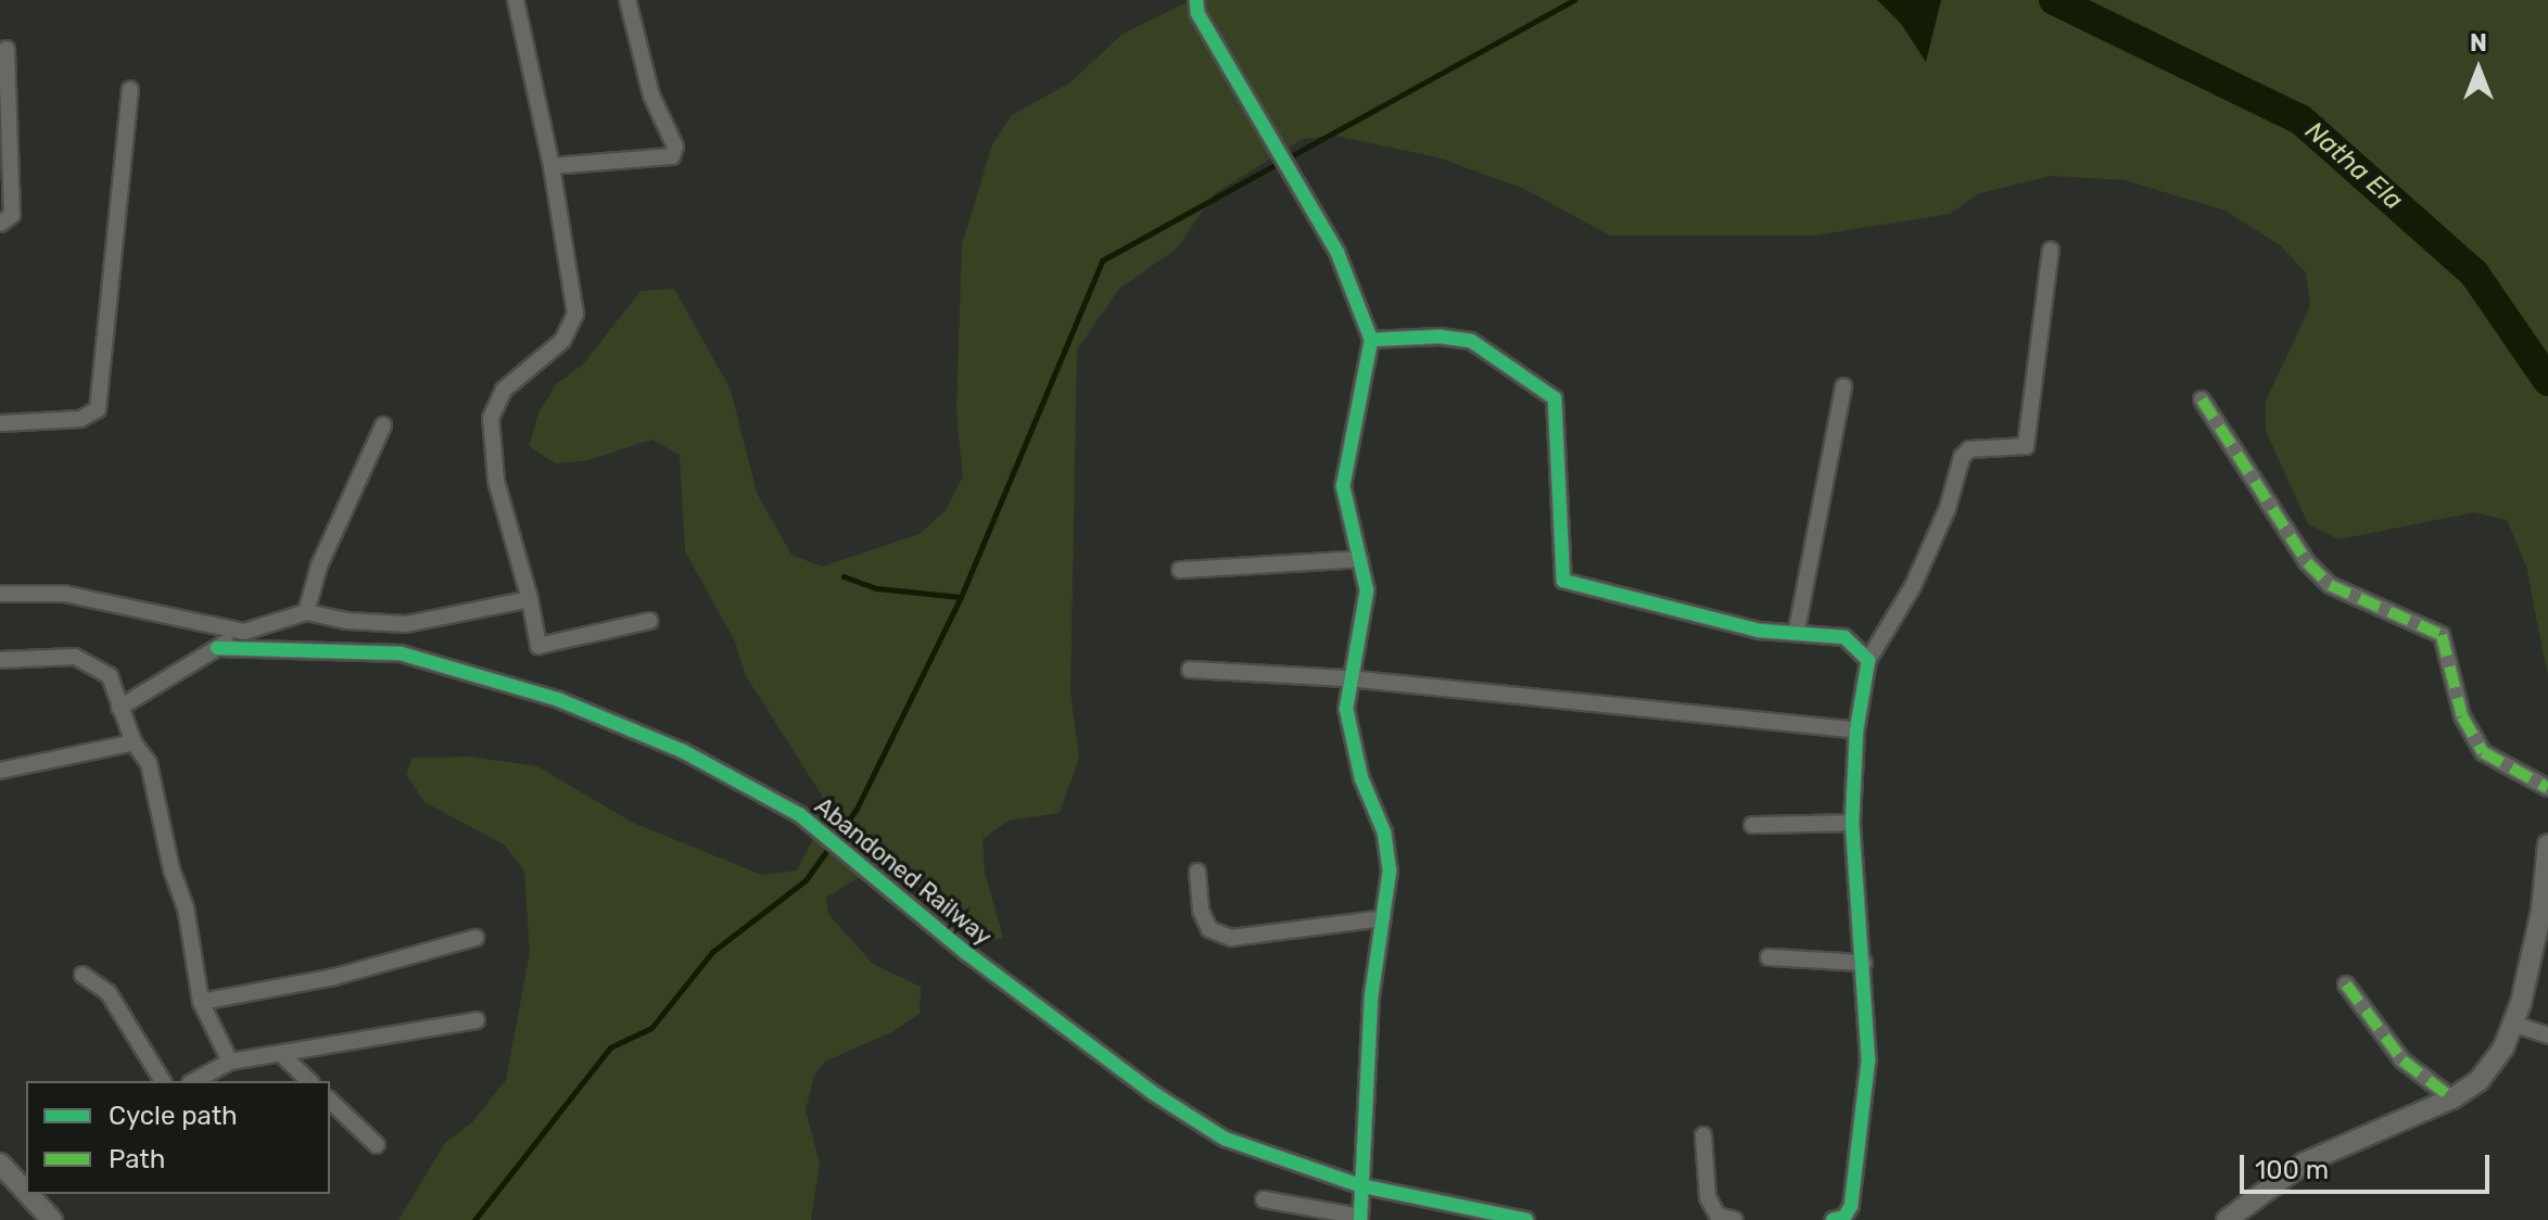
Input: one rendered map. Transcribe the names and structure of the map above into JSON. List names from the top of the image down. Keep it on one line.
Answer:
{"streets":{"street":["Abandoned Railway"]},"water":["Natha Ela"],"legend":["Cycle path","Path"],"scale_bar":"100 m","north":"top"}
